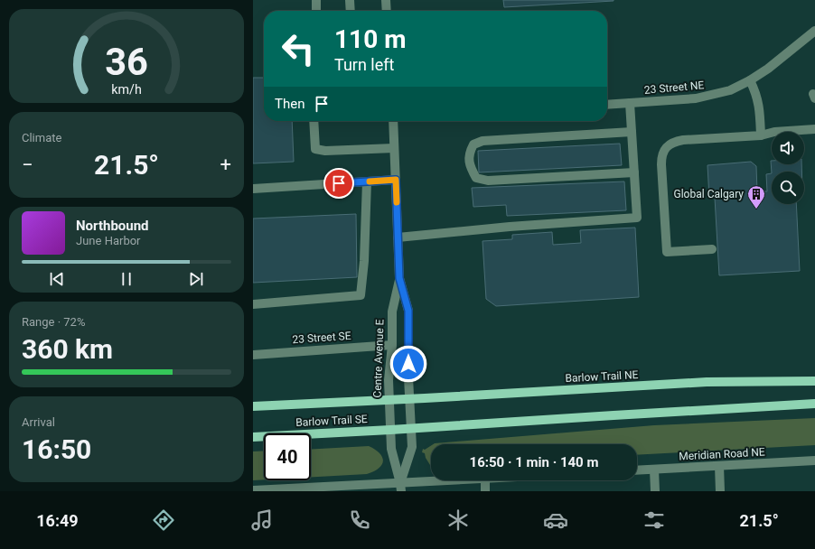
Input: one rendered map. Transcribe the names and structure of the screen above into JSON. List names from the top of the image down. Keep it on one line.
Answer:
{"streets":{"main road":["Barlow Trail NE","Barlow Trail SE"],"street":["23 Street NE","23 Street SE","Centre Avenue E","Meridian Road NE"]},"crossings":[["23 Street SE","Centre Avenue E"],["Centre Avenue E","Barlow Trail NE"],["Centre Avenue E","Barlow Trail SE"],["Barlow Trail NE","Barlow Trail SE"]],"places":{"building":["Global Calgary"]},"page":{"turn":["110 m","Turn left"],"then":"Then","tile":["Climate",["Range · 72%","360 km"],["Arrival","16:50"]],"heat":["−","21.5°","+"],"song":["Northbound","June Harbor"],"limit":"40","trip":"16:50 · 1 min · 140 m","tabs":["16:49","21.5°"],"gauge":["36","km/h"]}}
